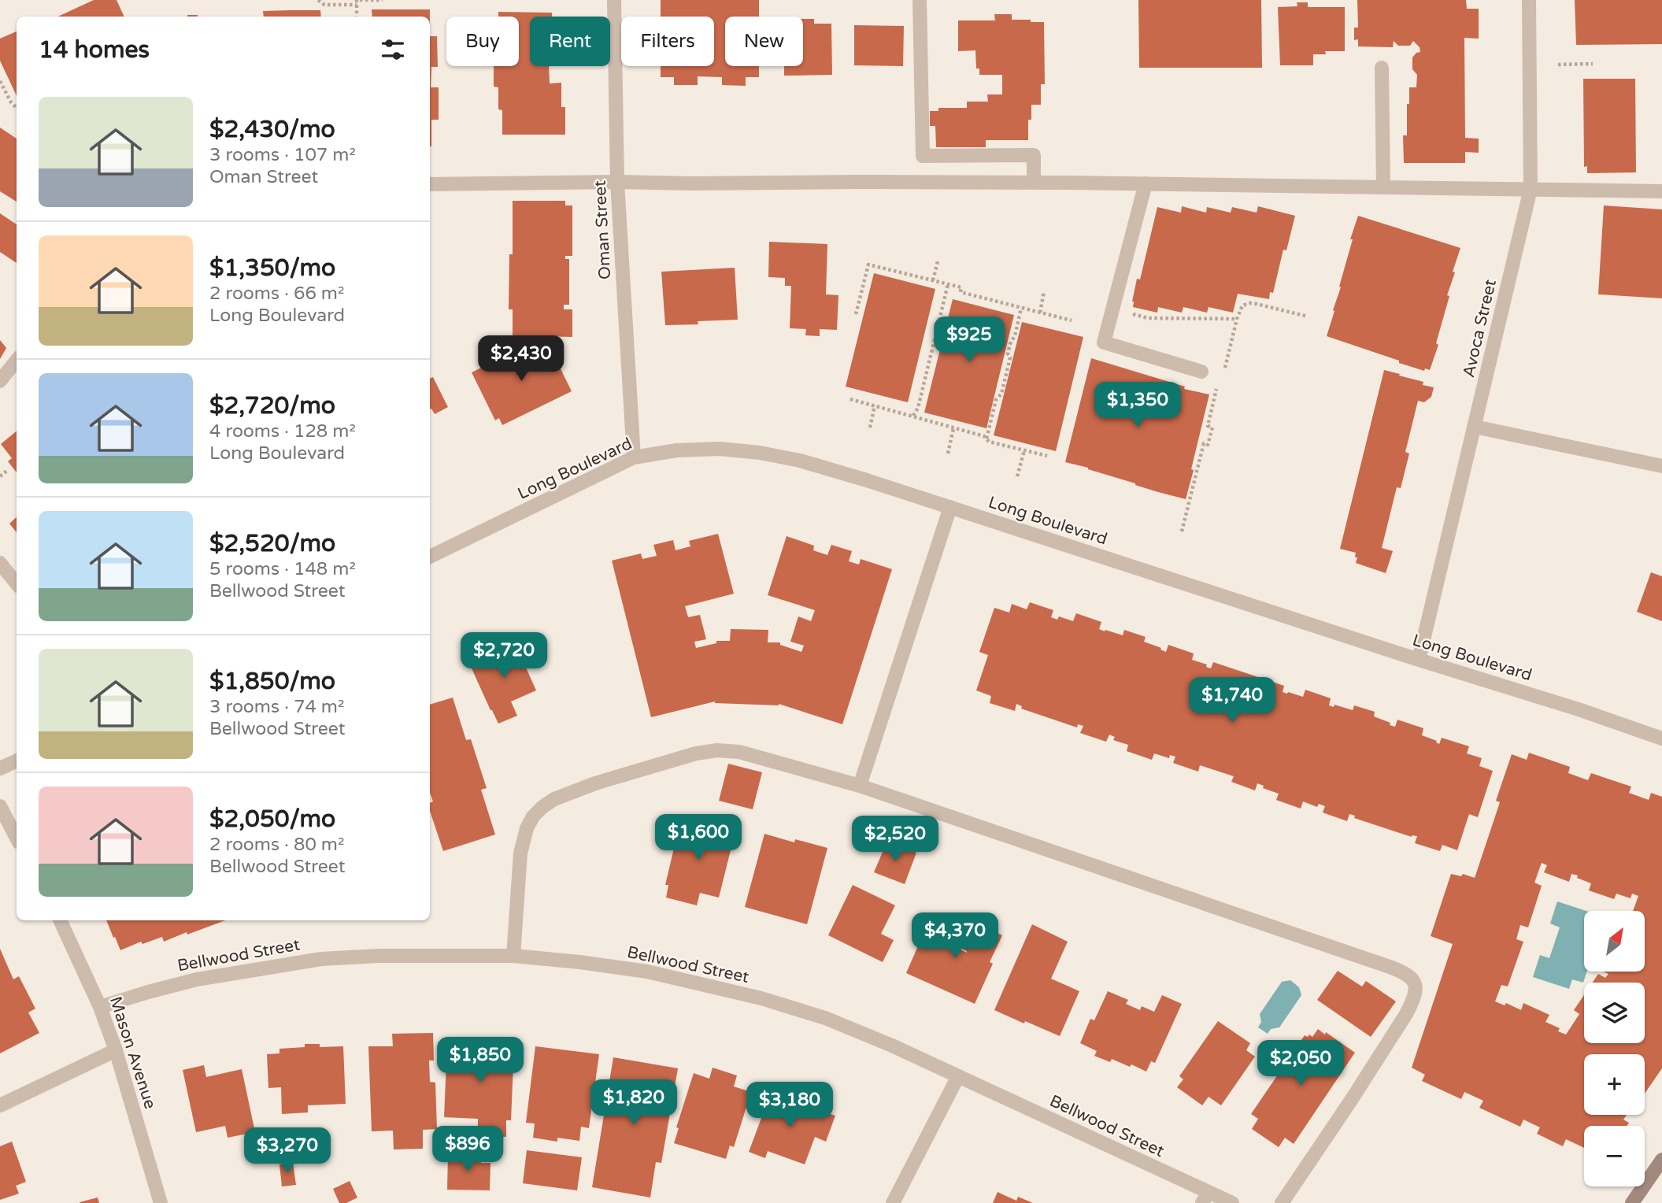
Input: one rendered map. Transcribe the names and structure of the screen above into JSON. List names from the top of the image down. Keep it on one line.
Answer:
{"streets":{"street":["Oman Street","Avoca Street","Long Boulevard","Bellwood Street","Mason Avenue"]},"crossings":[["Oman Street","Long Boulevard"],["Avoca Street","Long Boulevard"],["Bellwood Street","Mason Avenue"]],"north":"top right","page":{"chip":["Buy","Rent","Filters","New"],"heading":"14 homes","list":[{"name":"$2,430/mo","note":"3 rooms · 107 m² · Oman Street"},{"name":"$1,350/mo","note":"2 rooms · 66 m² · Long Boulevard"},{"name":"$2,720/mo","note":"4 rooms · 128 m² · Long Boulevard"},{"name":"$2,520/mo","note":"5 rooms · 148 m² · Bellwood Street"},{"name":"$1,850/mo","note":"3 rooms · 74 m² · Bellwood Street"},{"name":"$2,050/mo","note":"2 rooms · 80 m² · Bellwood Street"}],"price":["$925","$2,430","$1,350","$2,720","$1,740","$1,600","$2,520","$4,370","$1,850","$2,050","$1,820","$3,180","$896","$3,270"],"map_buttons":["+","−"]}}
